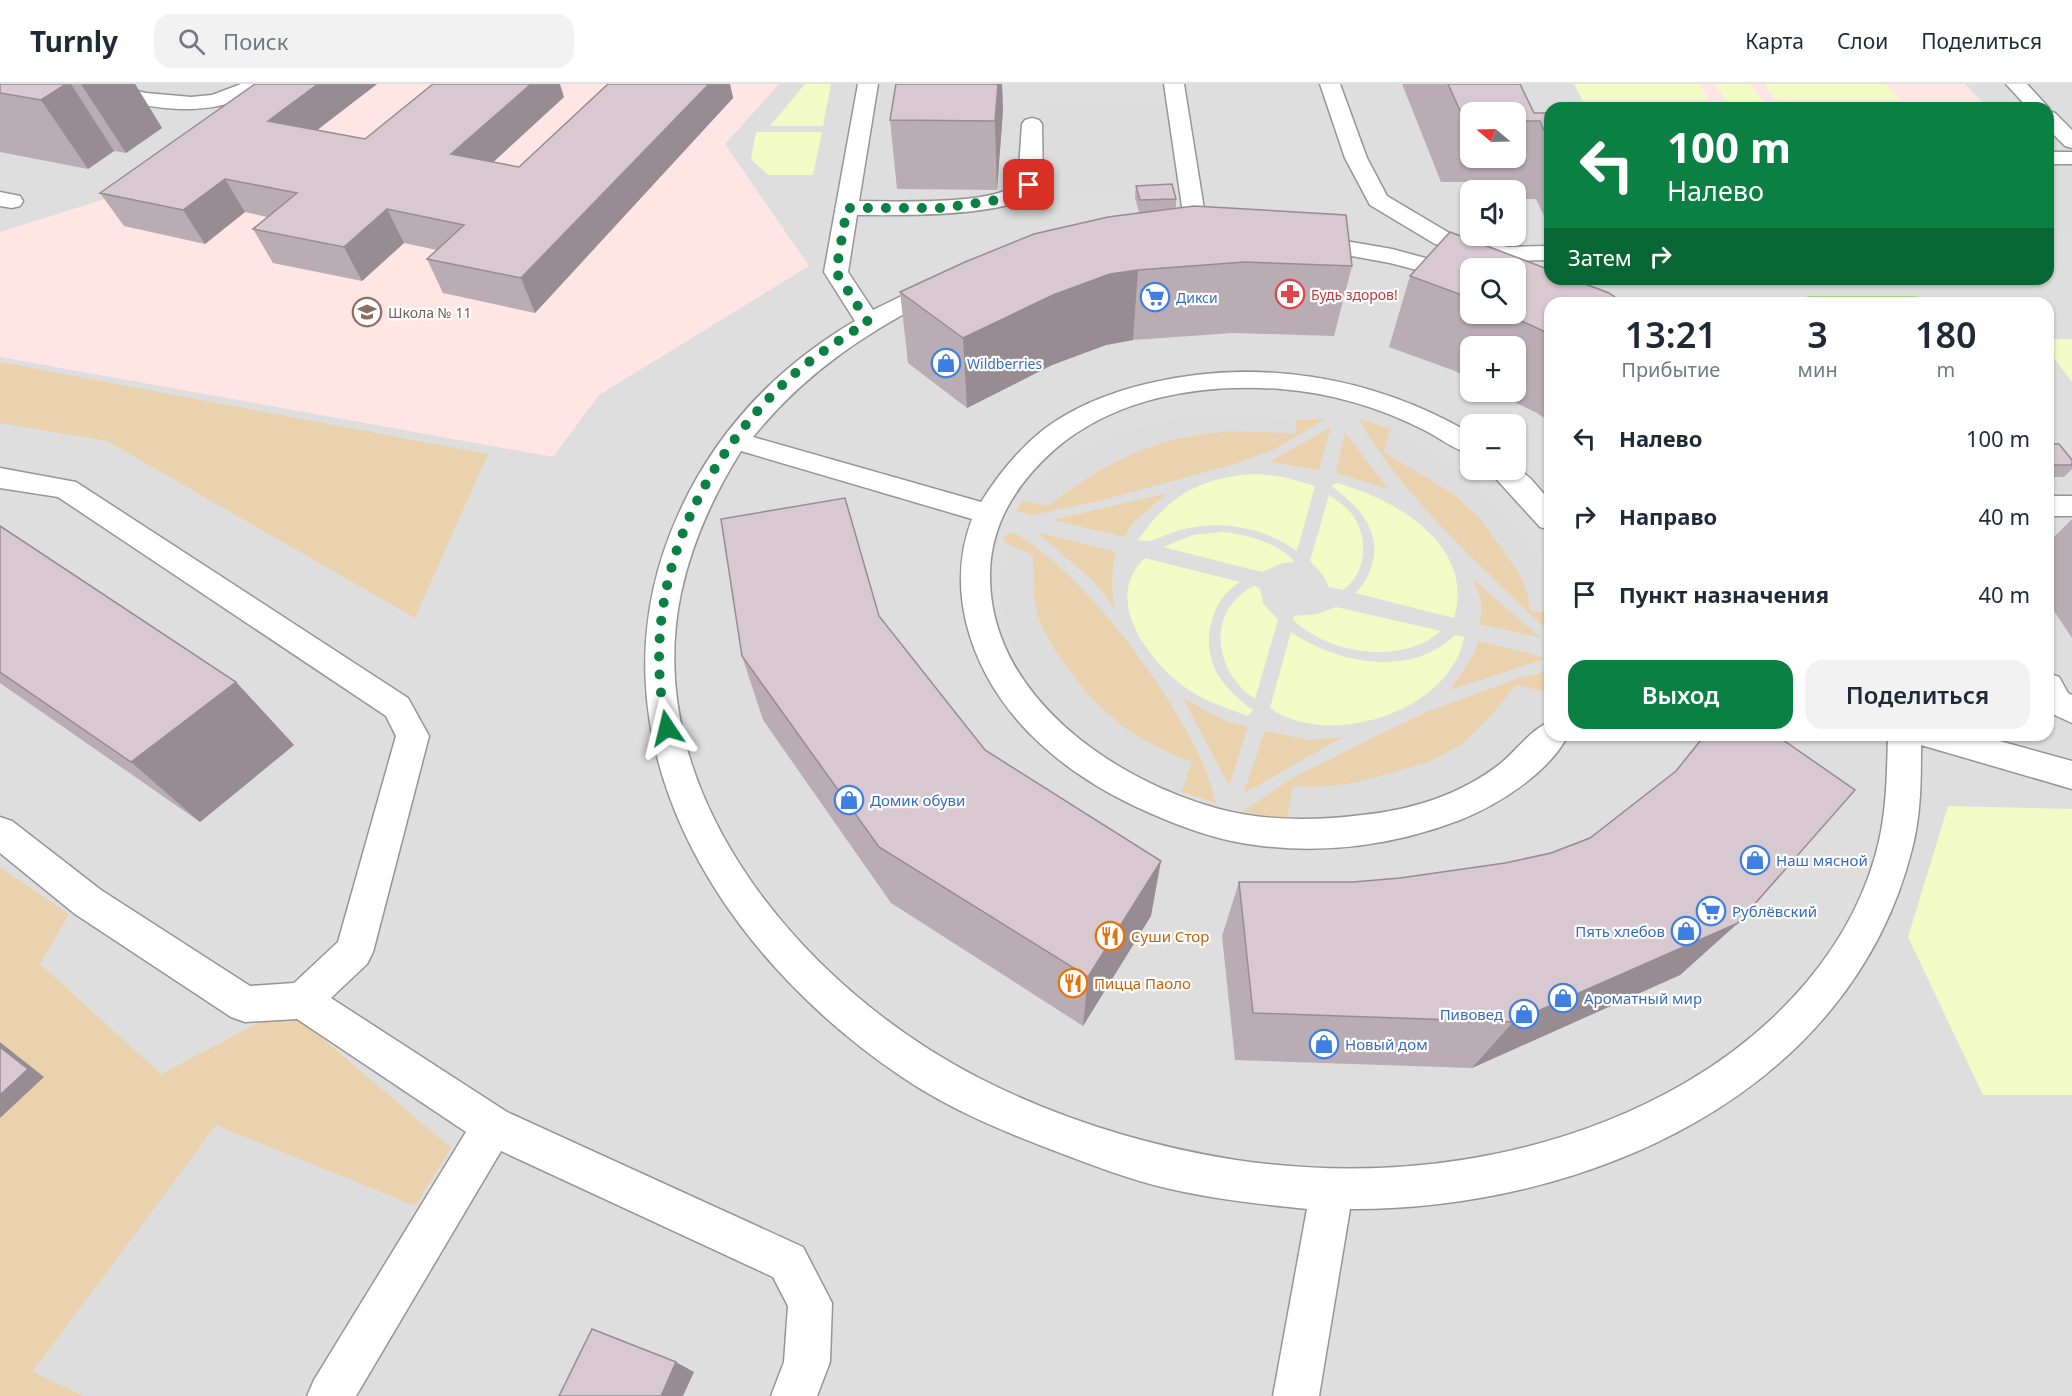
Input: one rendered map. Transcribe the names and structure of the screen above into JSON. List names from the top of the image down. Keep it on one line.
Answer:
{"places":{"pharmacy":["Будь здоров!"],"supermarket":["Дикси","Рублёвский"],"school or university":["Школа № 11"],"shop":["Wildberries","Домик обуви","Наш мясной","Пять хлебов","Ароматный мир","Пивовед","Новый дом"],"restaurant":["Суши Стор","Пицца Паоло"]},"north":"left","page":{"header":"Turnly","search":"Поиск","nav":["Карта","Слои","Поделиться"],"map_buttons":["+","−"],"turn":["100 m","Налево"],"then":"Затем","eta":["13:21","Прибытие","3","мин","180","m"],"list":[{"name":"Налево","value":"100 m"},{"name":"Направо","value":"40 m"},{"name":"Пункт назначения","value":"40 m"}],"buttons":["Выход","Поделиться"]}}
